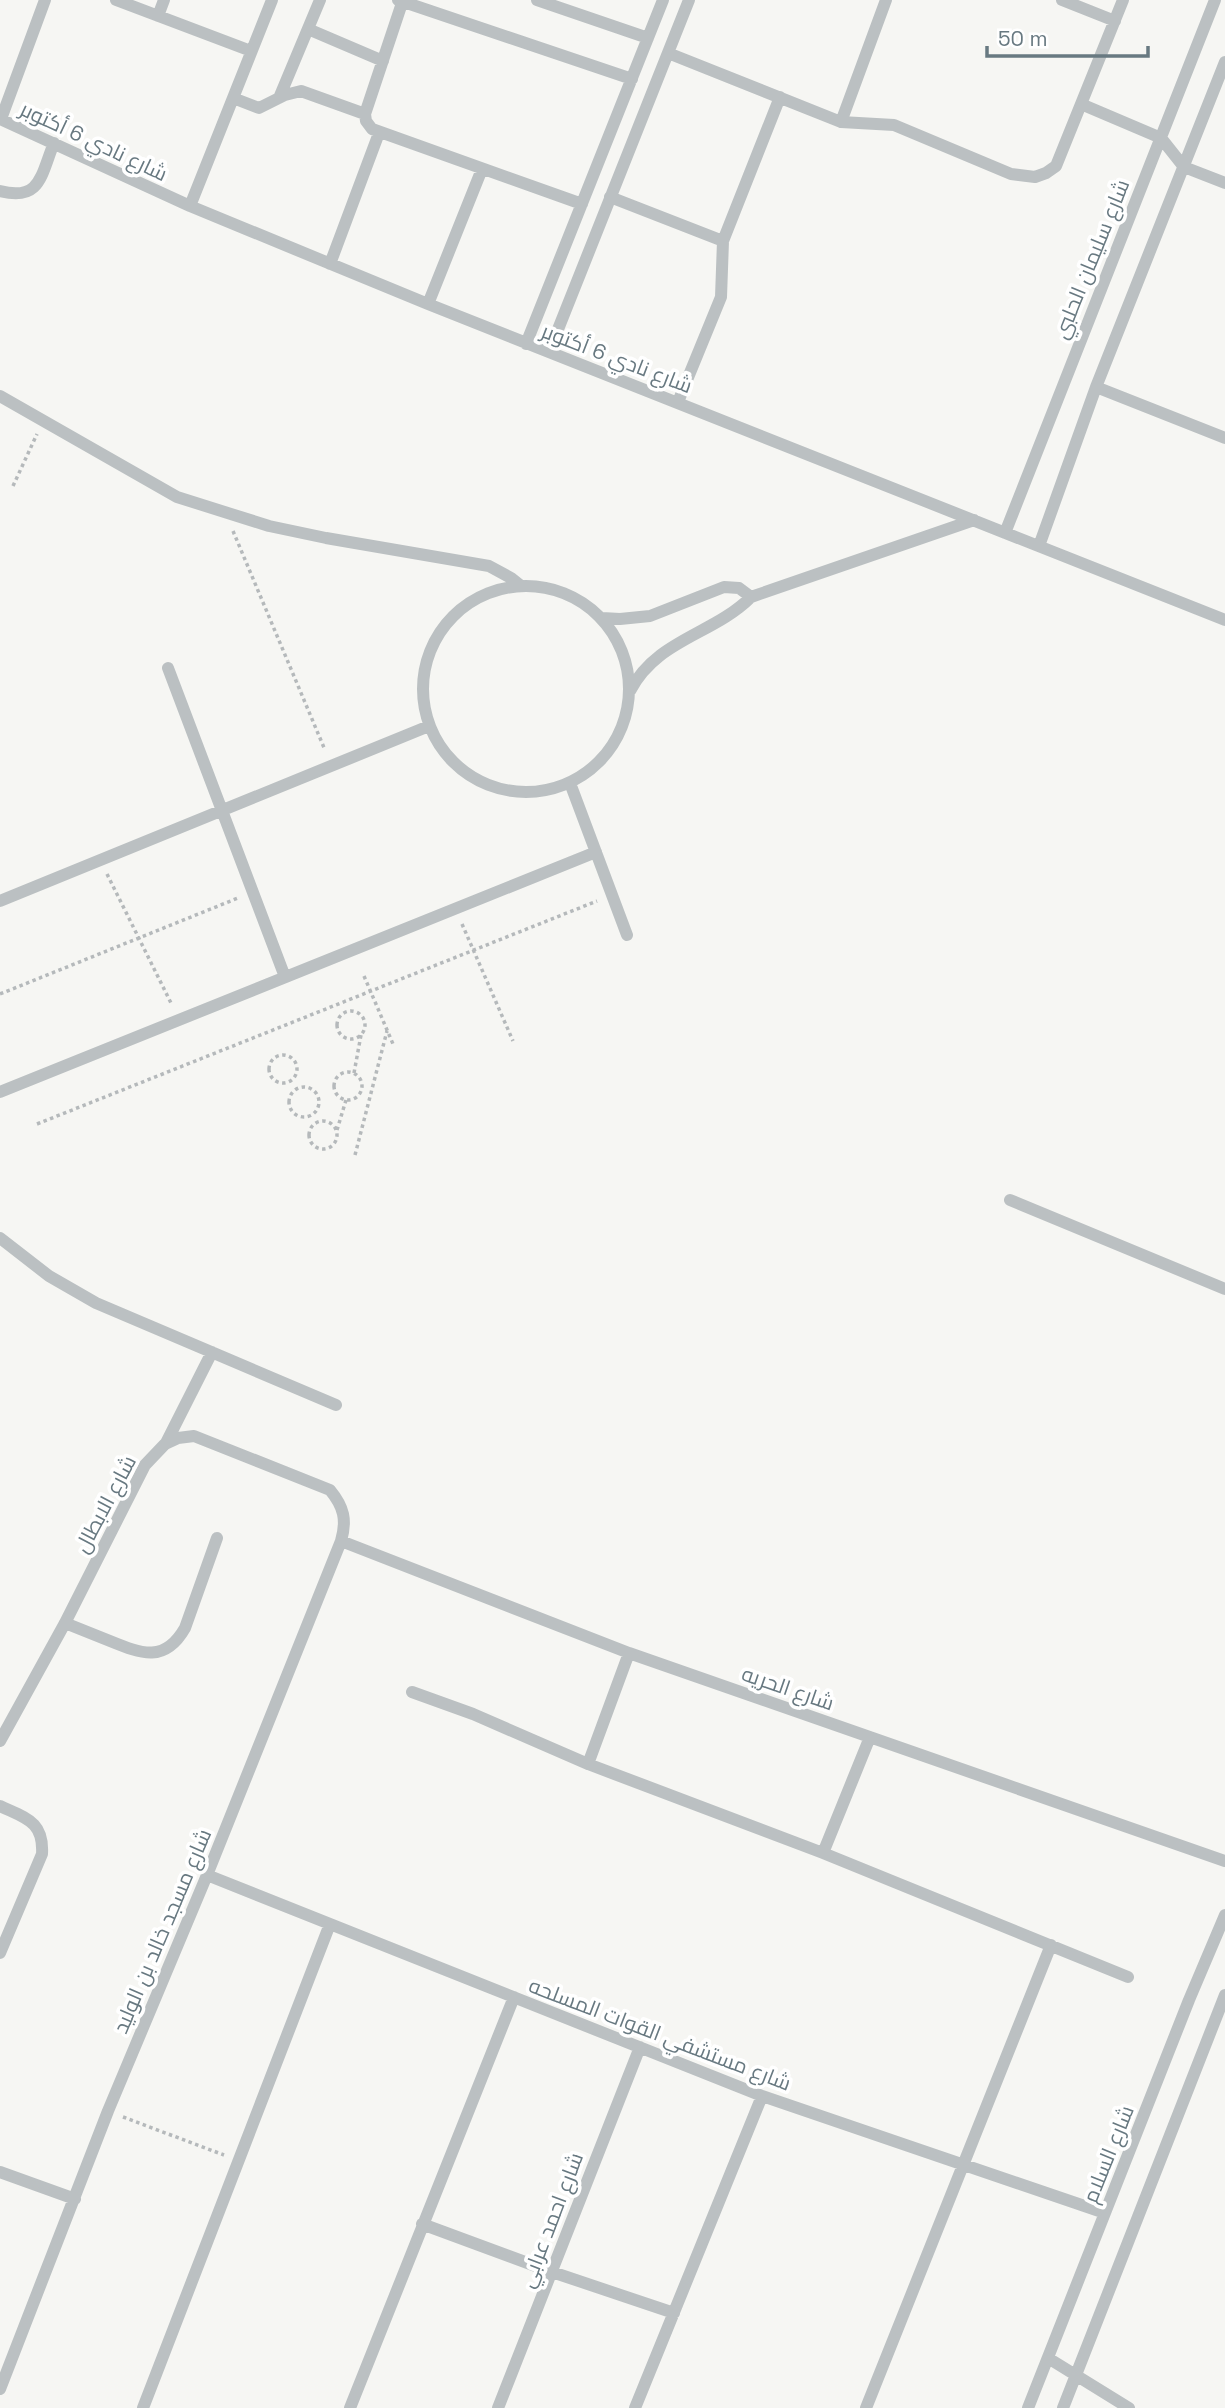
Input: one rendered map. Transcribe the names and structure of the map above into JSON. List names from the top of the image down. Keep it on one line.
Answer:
{"streets":{"street":["شارع نادي 6 أكتوبر","شارع سليمان الحلبي","شارع الابطال","شارع الحريه","شارع مسجد خالد بن الوليد","شارع مستشفي القوات المسلحه","شارع السلام","شارع احمد عرابي"]},"crossings":[["شارع نادي 6 أكتوبر","شارع سليمان الحلبي"],["شارع الابطال","شارع مسجد خالد بن الوليد"],["شارع الحريه","شارع مسجد خالد بن الوليد"],["شارع مسجد خالد بن الوليد","شارع مستشفي القوات المسلحه"],["شارع مستشفي القوات المسلحه","شارع السلام"],["شارع مستشفي القوات المسلحه","شارع احمد عرابي"]],"scale_bar":"50 m"}
